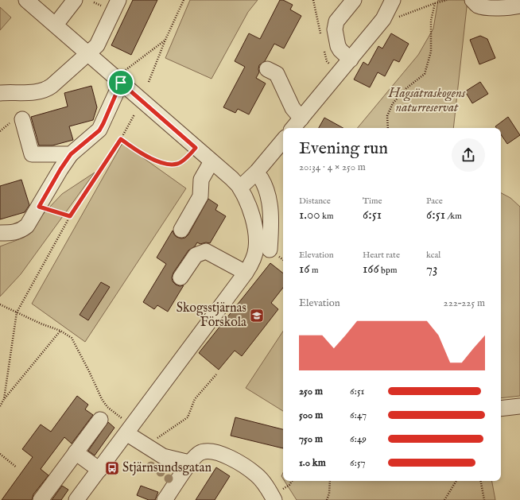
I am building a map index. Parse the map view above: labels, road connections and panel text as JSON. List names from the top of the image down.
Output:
{
  "parks": ["Hagsätraskogens naturreservat"],
  "places": {
    "school or university": ["Skogsstjärnas Förskola"],
    "bus stop": ["Stjärnsundsgatan"]
  },
  "page": {
    "heading": ["Evening run", "20:34 · 4 × 250 m"],
    "stats": [
      ["Distance", "1.00 km"],
      ["Time", "6:51"],
      ["Pace", "6:51 /km"],
      ["Elevation", "16 m"],
      ["Heart rate", "166 bpm"],
      ["kcal", "73"]
    ],
    "chart": ["Elevation", "222–225 m"],
    "list": [
      {
        "name": "250 m",
        "note": "6:51"
      },
      {
        "name": "500 m",
        "note": "6:47"
      },
      {
        "name": "750 m",
        "note": "6:49"
      },
      {
        "name": "1.0 km",
        "note": "6:57"
      }
    ]
  }
}
